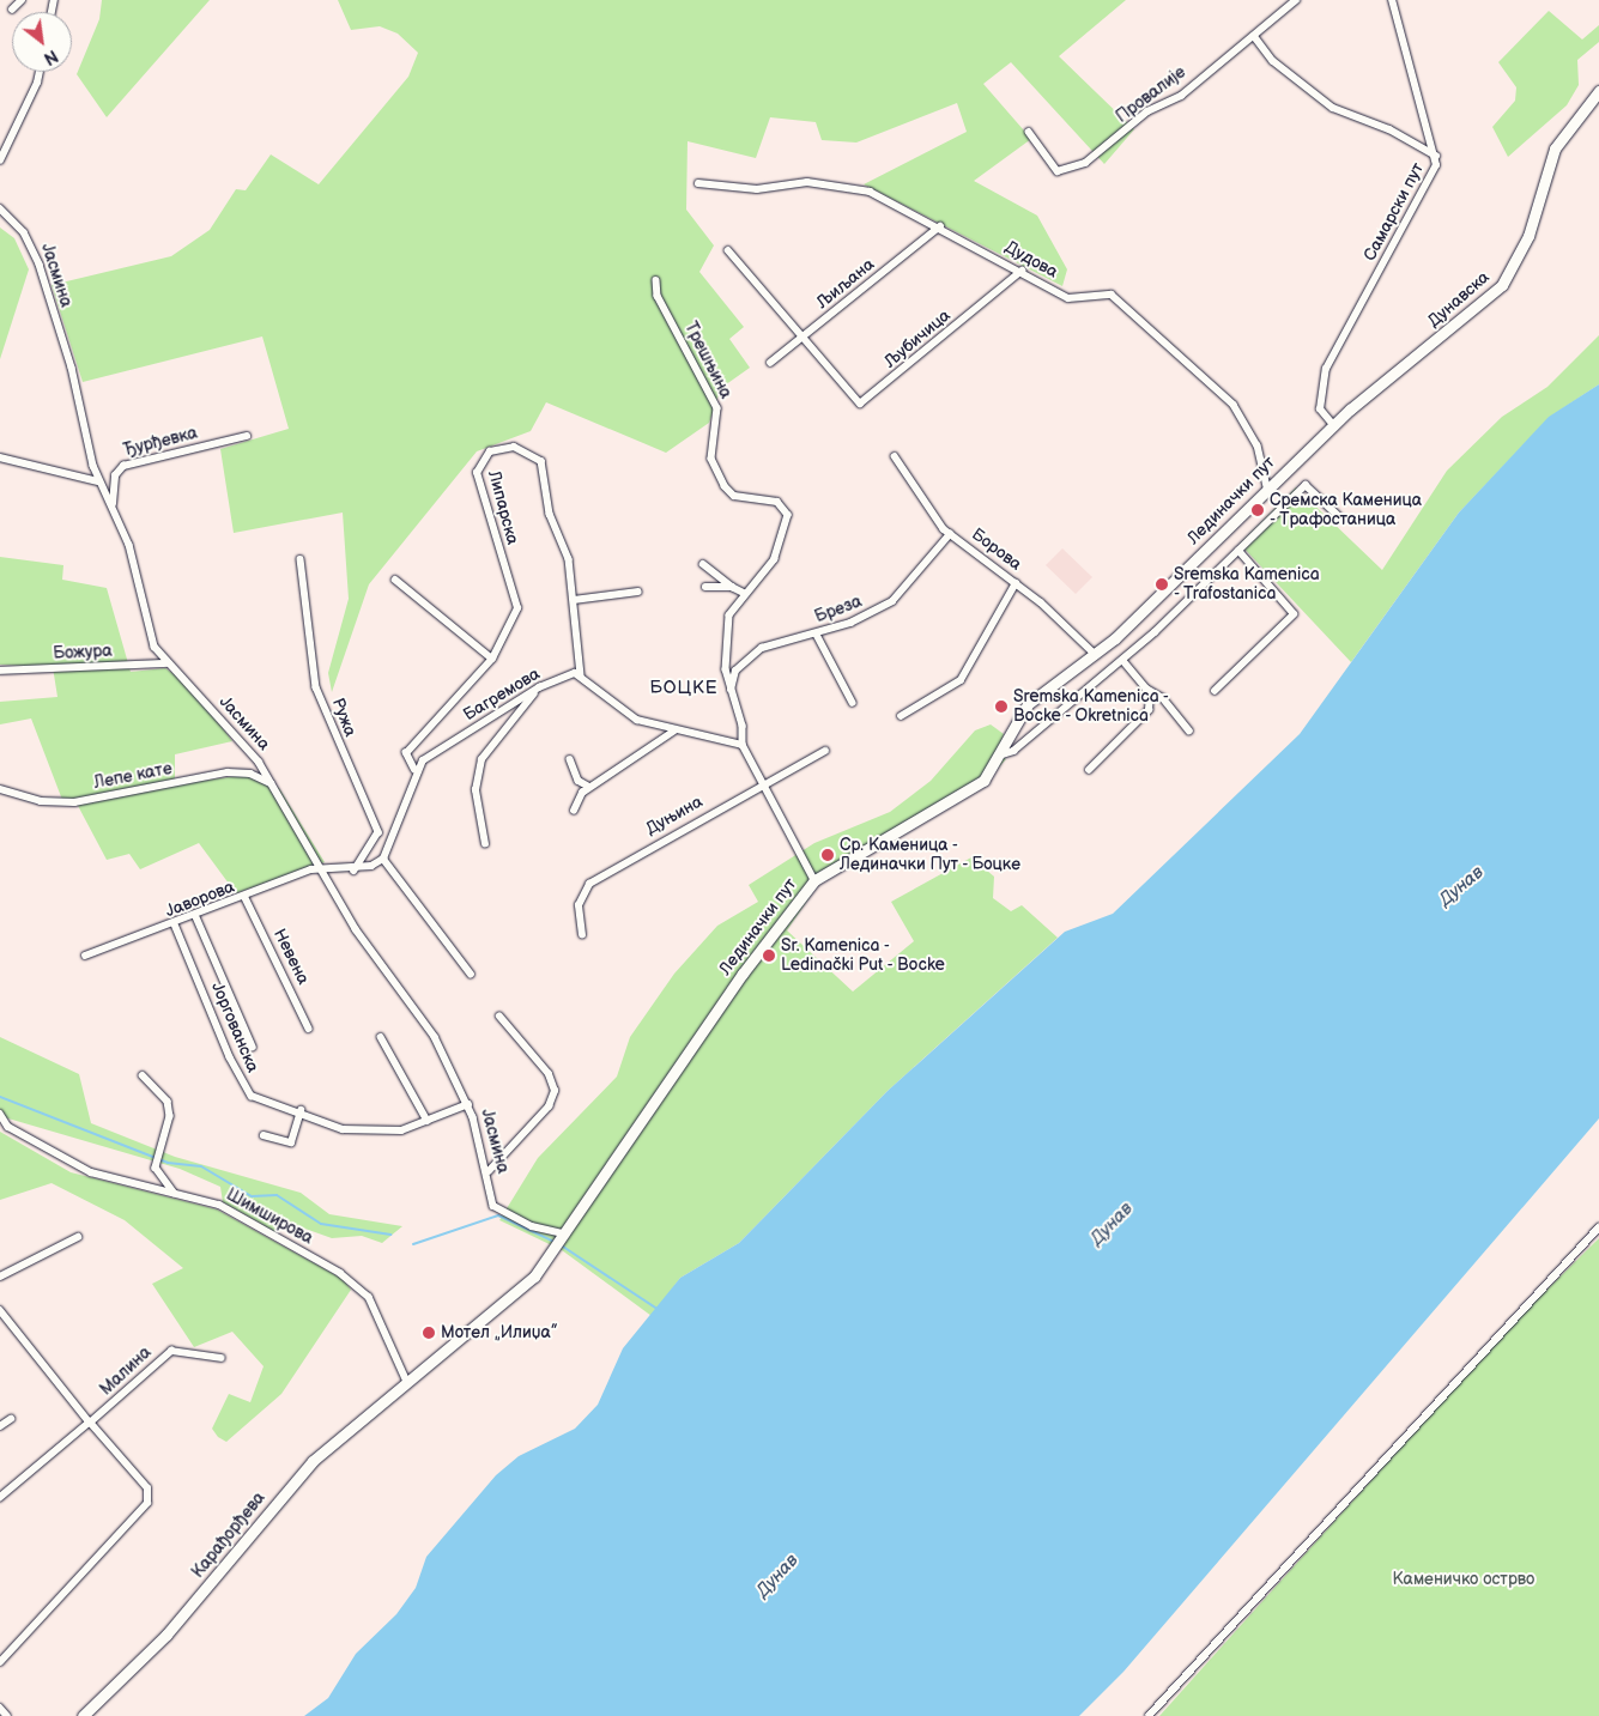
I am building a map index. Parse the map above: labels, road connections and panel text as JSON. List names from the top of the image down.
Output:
{
  "streets": {
    "main road": ["Дунавска", "Лединачки пут", "Карађорђева"],
    "street": [
      "Провалије",
      "Самарски пут",
      "Дудова",
      "Јасмина",
      "Љиљана",
      "Љубичица",
      "Трешњина",
      "Ђурђевка",
      "Липарска",
      "Борова",
      "Бреза",
      "Божура",
      "Багремова",
      "Ружа",
      "Лепе кате",
      "Дуњина",
      "Јаворова",
      "Невена",
      "Јоргованска",
      "Шимширова",
      "Малина"
    ]
  },
  "crossings": [
    ["Самарски пут", "Лединачки пут"],
    ["Дудова", "Љиљана"],
    ["Дудова", "Љубичица"],
    ["Дудова", "Лединачки пут"],
    ["Јасмина", "Ђурђевка"],
    ["Јасмина", "Лединачки пут"],
    ["Јасмина", "Божура"],
    ["Јасмина", "Лепе кате"],
    ["Јасмина", "Јаворова"],
    ["Јасмина", "Јоргованска"],
    ["Љиљана", "Љубичица"],
    ["Дунавска", "Лединачки пут"],
    ["Трешњина", "Бреза"],
    ["Лединачки пут", "Борова"],
    ["Лединачки пут", "Шимширова"],
    ["Лединачки пут", "Карађорђева"],
    ["Липарска", "Багремова"],
    ["Борова", "Бреза"],
    ["Јаворова", "Невена"],
    ["Јаворова", "Јоргованска"],
    ["Шимширова", "Карађорђева"]
  ],
  "districts": ["БОЦКЕ"],
  "water": ["Дунав"],
  "parks": ["Каменичко острво"],
  "places": [
    "Сремска Каменица - Трафостаница",
    "Sremska Kamenica - Trafostanica",
    "Sremska Kamenica - Bocke - Okretnica",
    "Ср. Каменица - Лединачки Пут - Боцке",
    "Sr. Kamenica - Ledinački Put - Bocke",
    "Мотел „Илиџа”"
  ],
  "north": "bottom right"
}
